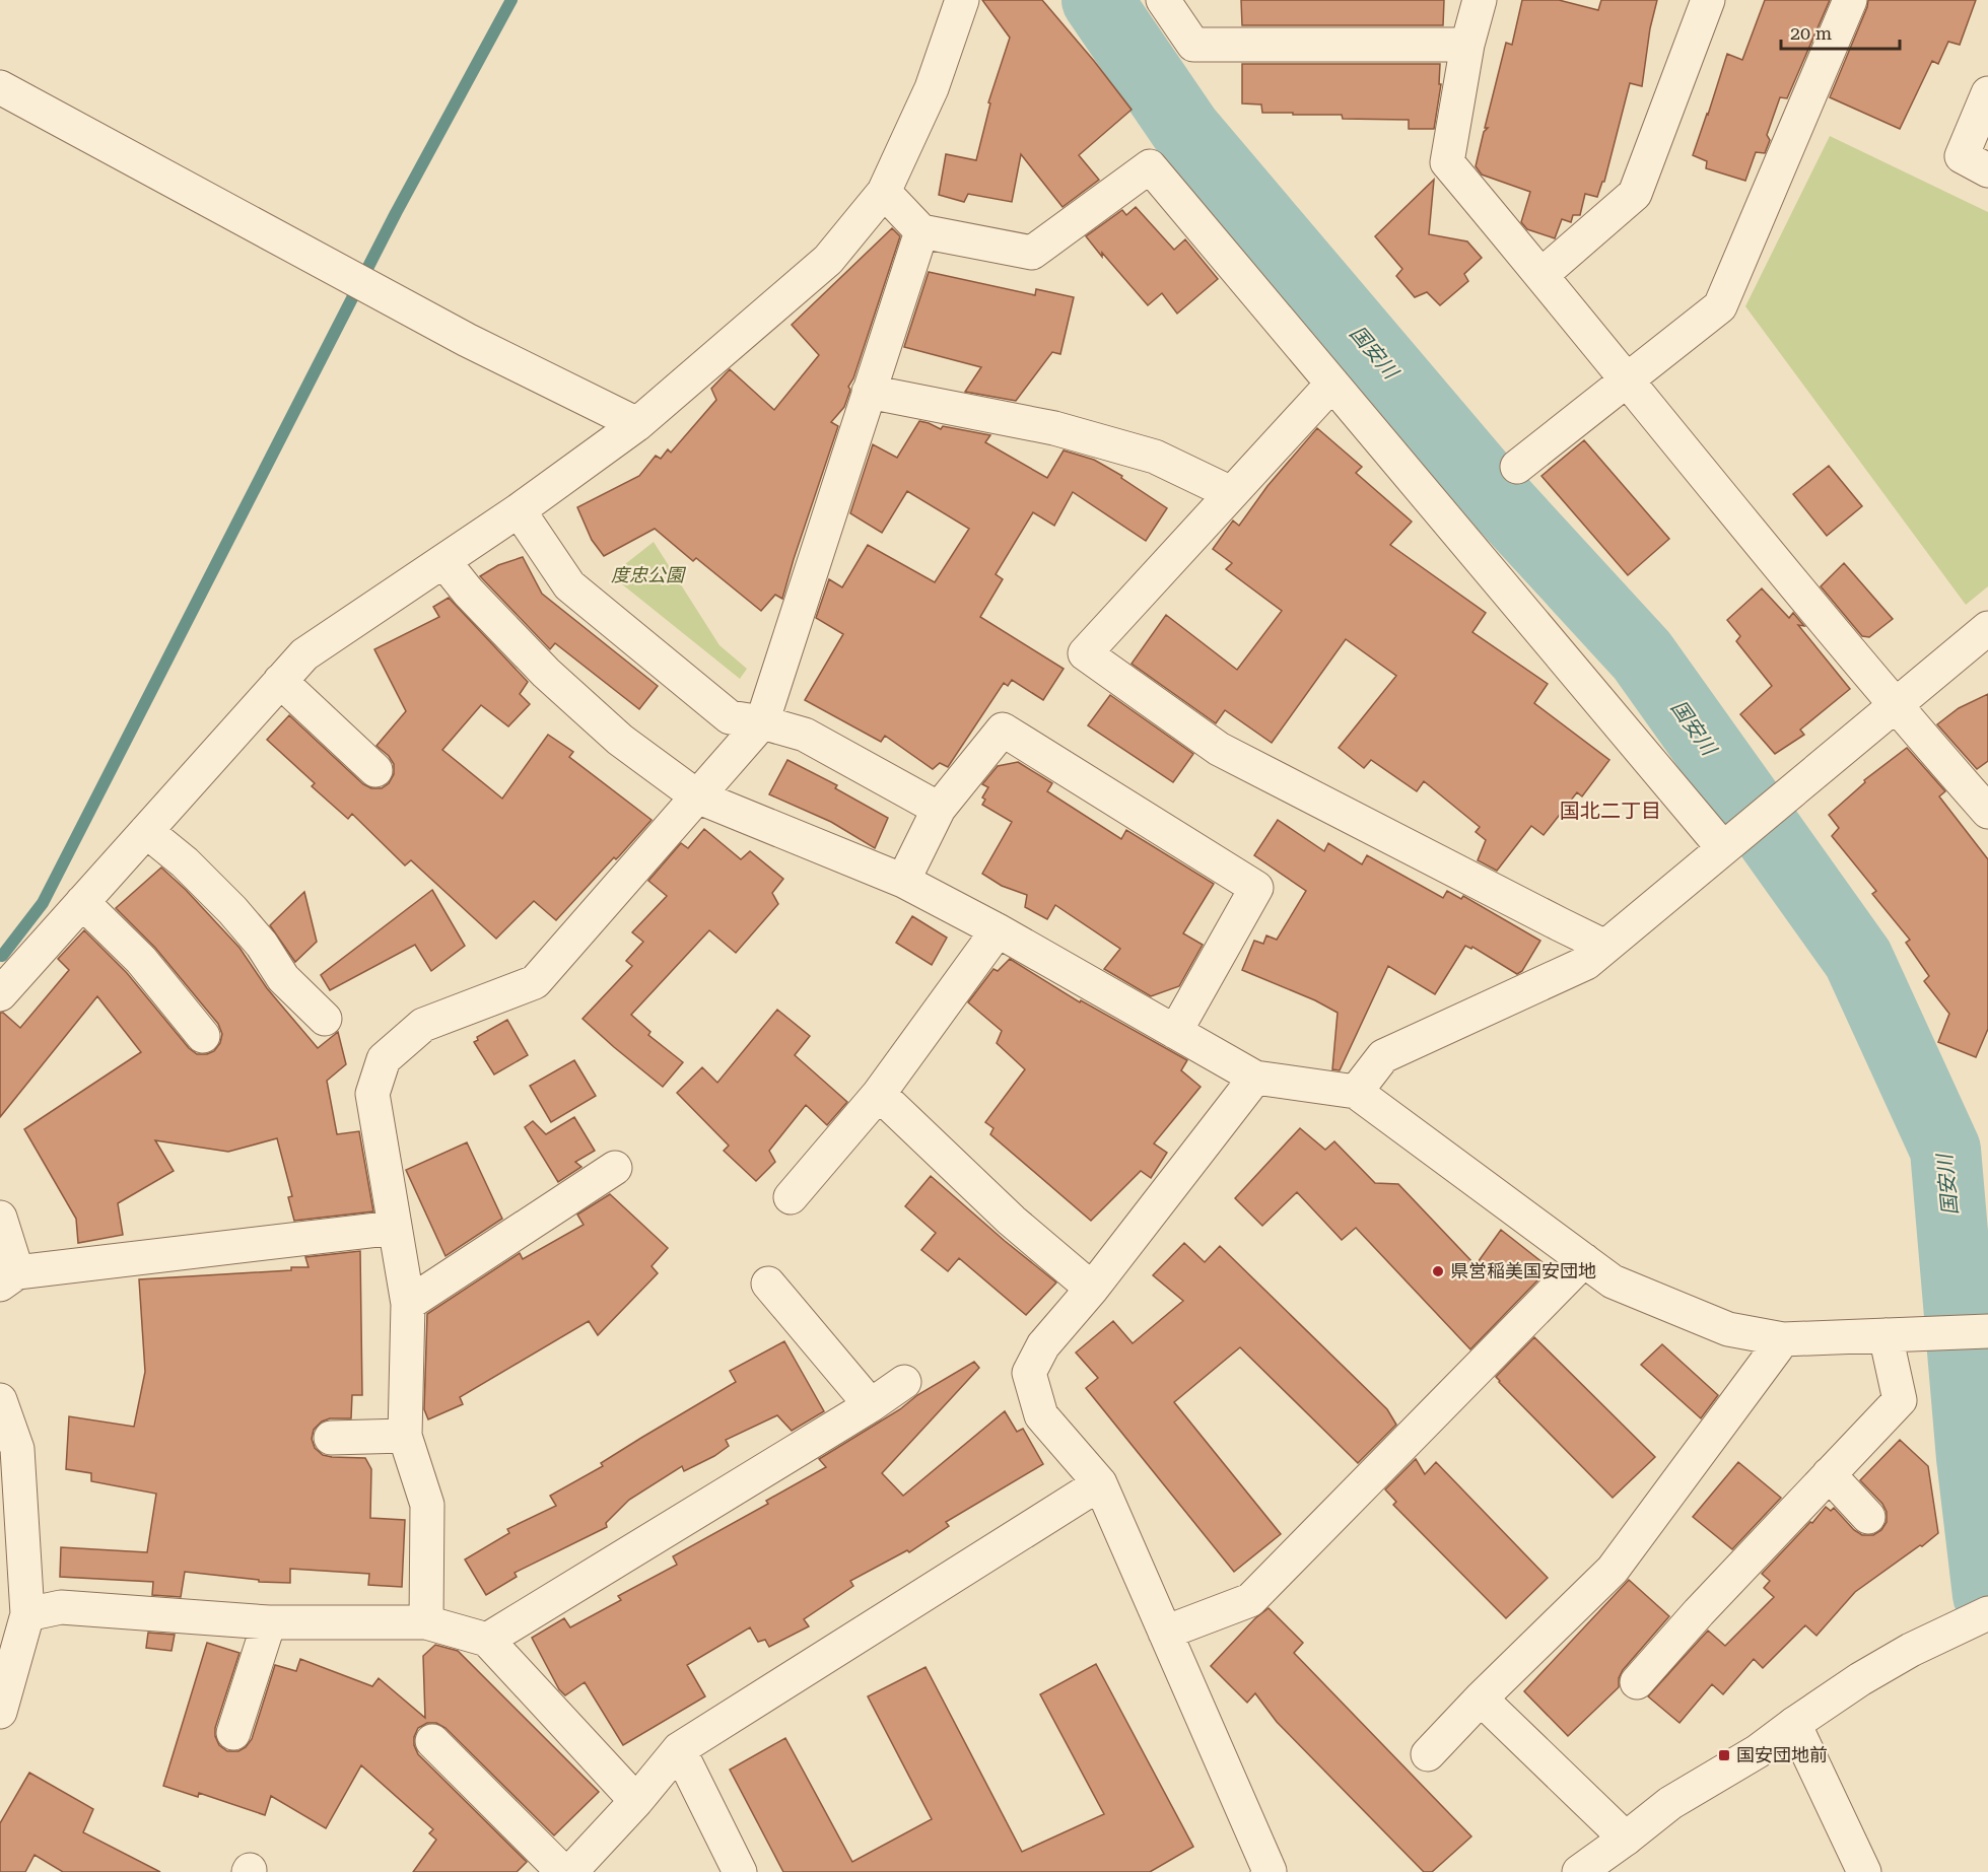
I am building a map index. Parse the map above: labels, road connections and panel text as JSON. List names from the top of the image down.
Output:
{
  "districts": ["国北二丁目"],
  "water": ["国安川"],
  "parks": ["度忠公園"],
  "places": {
    "other": ["県営稲美国安団地"],
    "transit": ["国安団地前"]
  },
  "scale_bar": "20 m"
}
